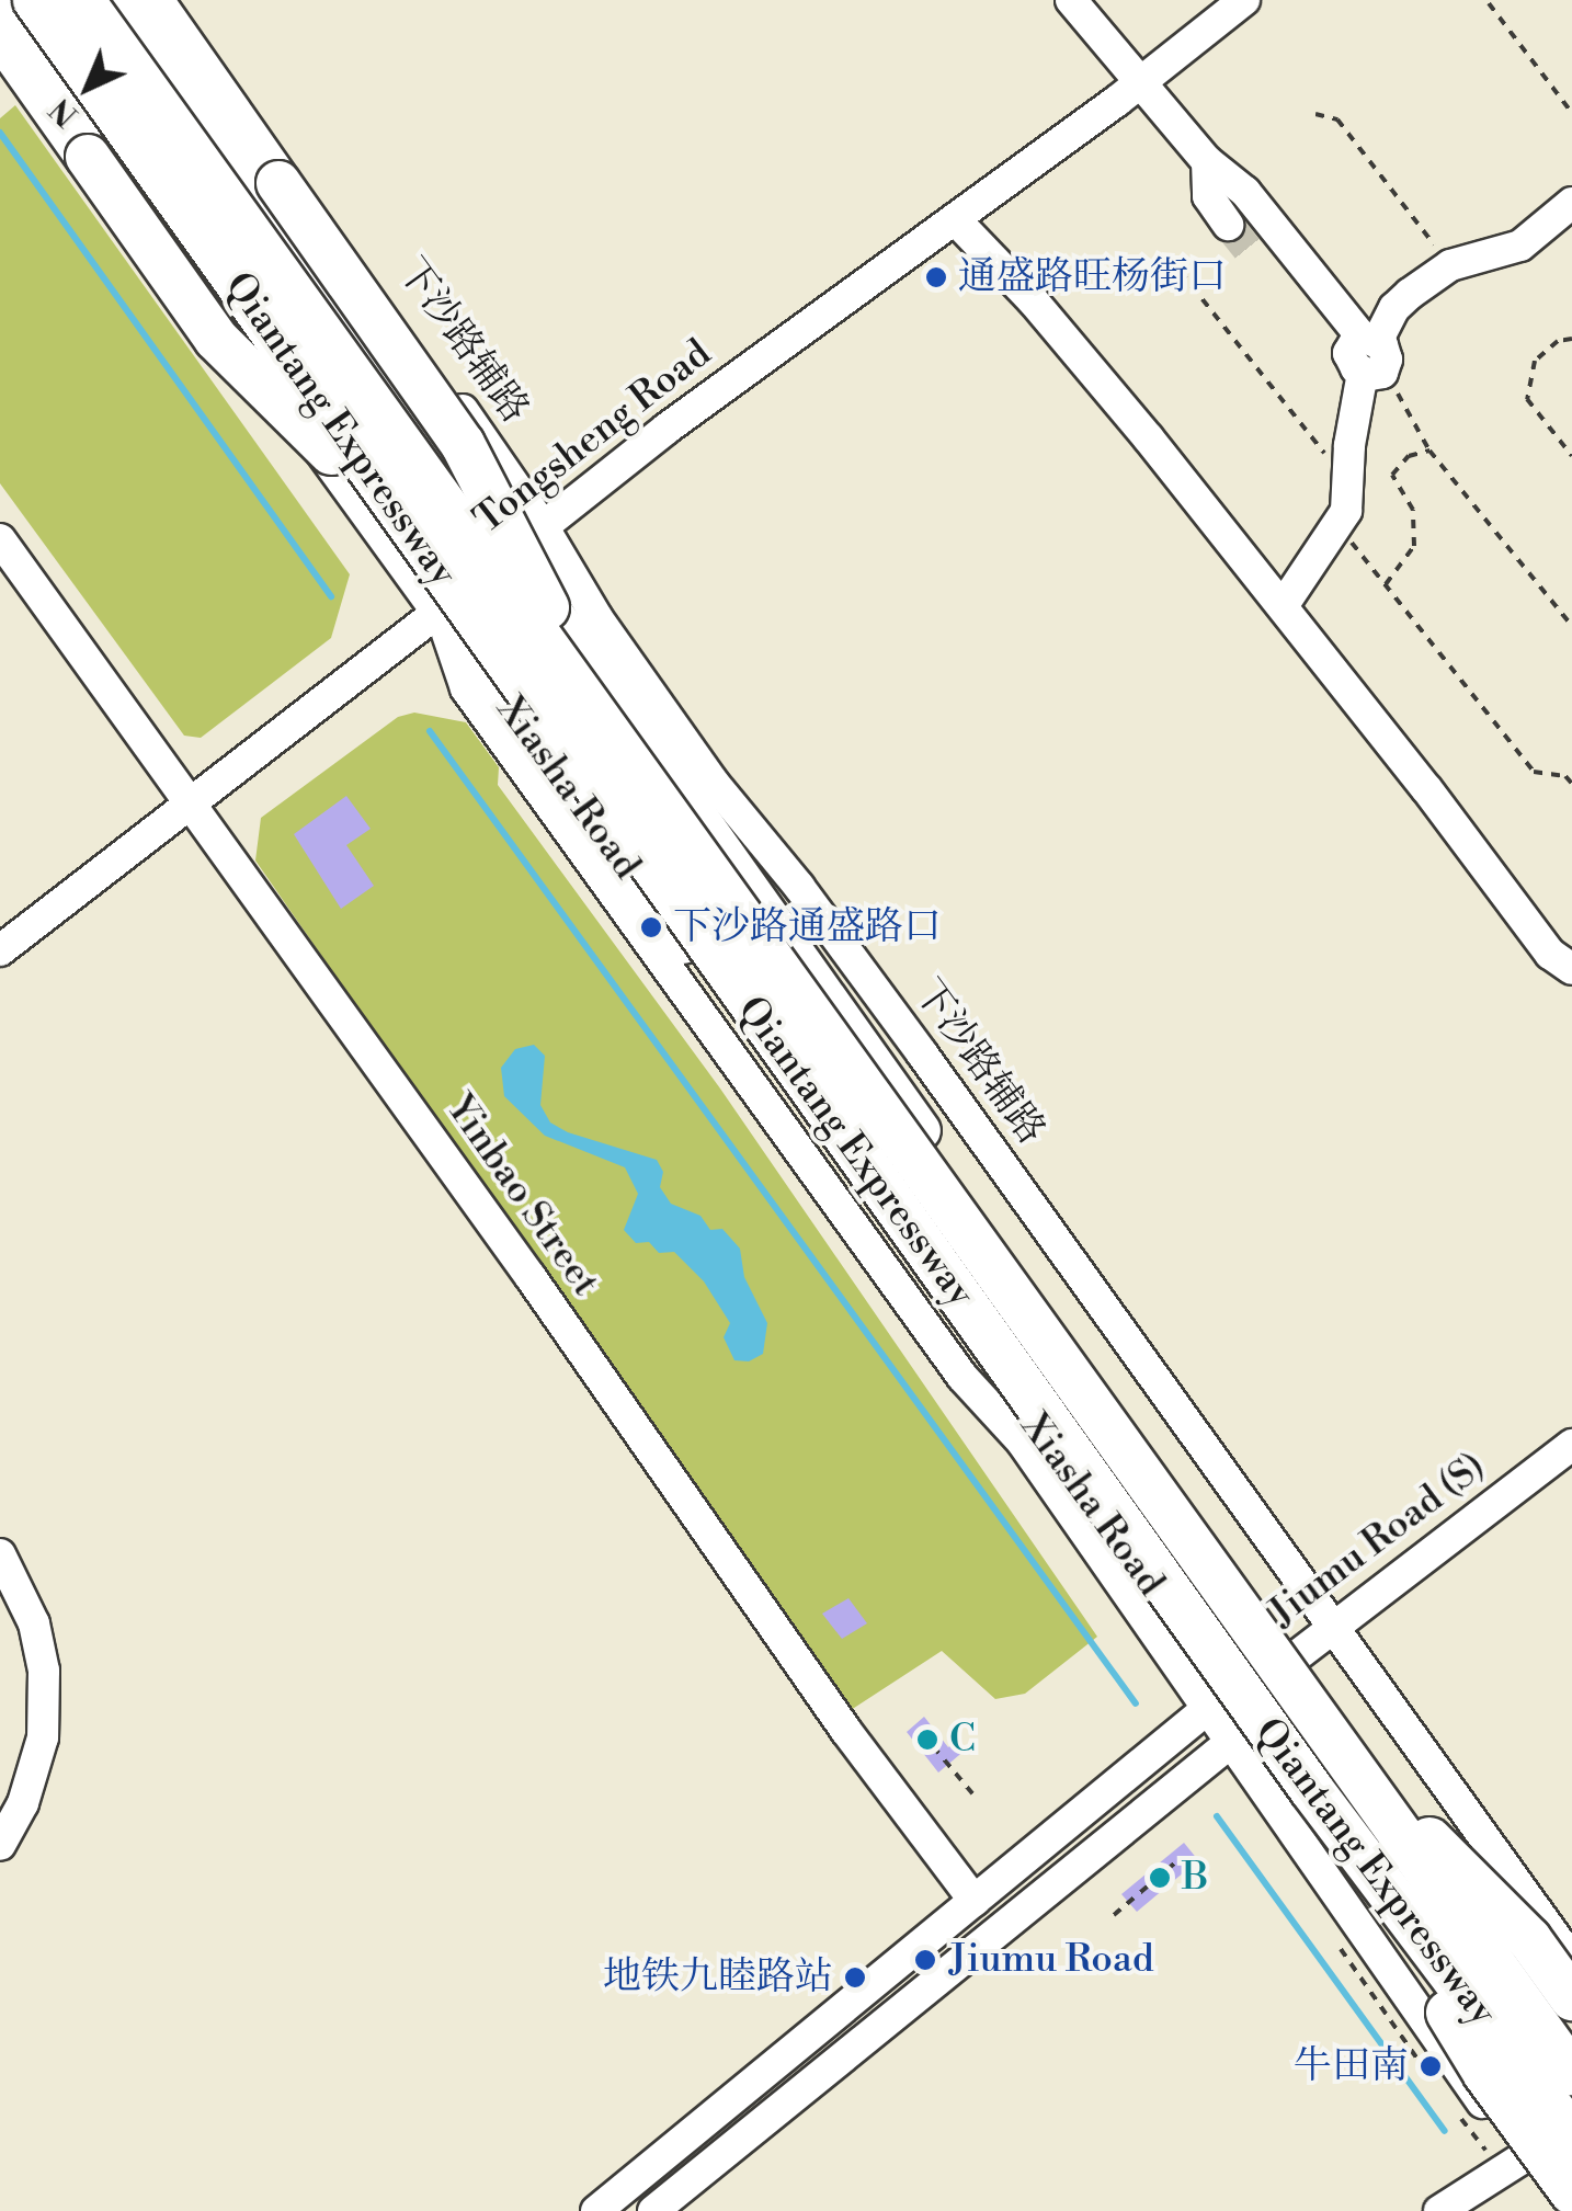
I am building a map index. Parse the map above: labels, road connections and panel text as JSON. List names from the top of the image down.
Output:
{
  "streets": {
    "highway": ["Qiantang Expressway"],
    "main road": ["Xiasha Road"],
    "street": [
      "下沙路辅路",
      "Tongsheng Road",
      "Yinbao Street",
      "Jiumu Road (S)"
    ]
  },
  "crossings": [
    ["下沙路辅路", "Tongsheng Road"],
    ["下沙路辅路", "Jiumu Road (S)"],
    ["Tongsheng Road", "Xiasha Road"],
    ["Tongsheng Road", "Yinbao Street"],
    ["Xiasha Road", "Jiumu Road (S)"]
  ],
  "places": [
    "通盛路旺杨街口",
    "下沙路通盛路口",
    "C",
    "B",
    "Jiumu Road",
    "地铁九睦路站",
    "牛田南"
  ],
  "north": "bottom left"
}
